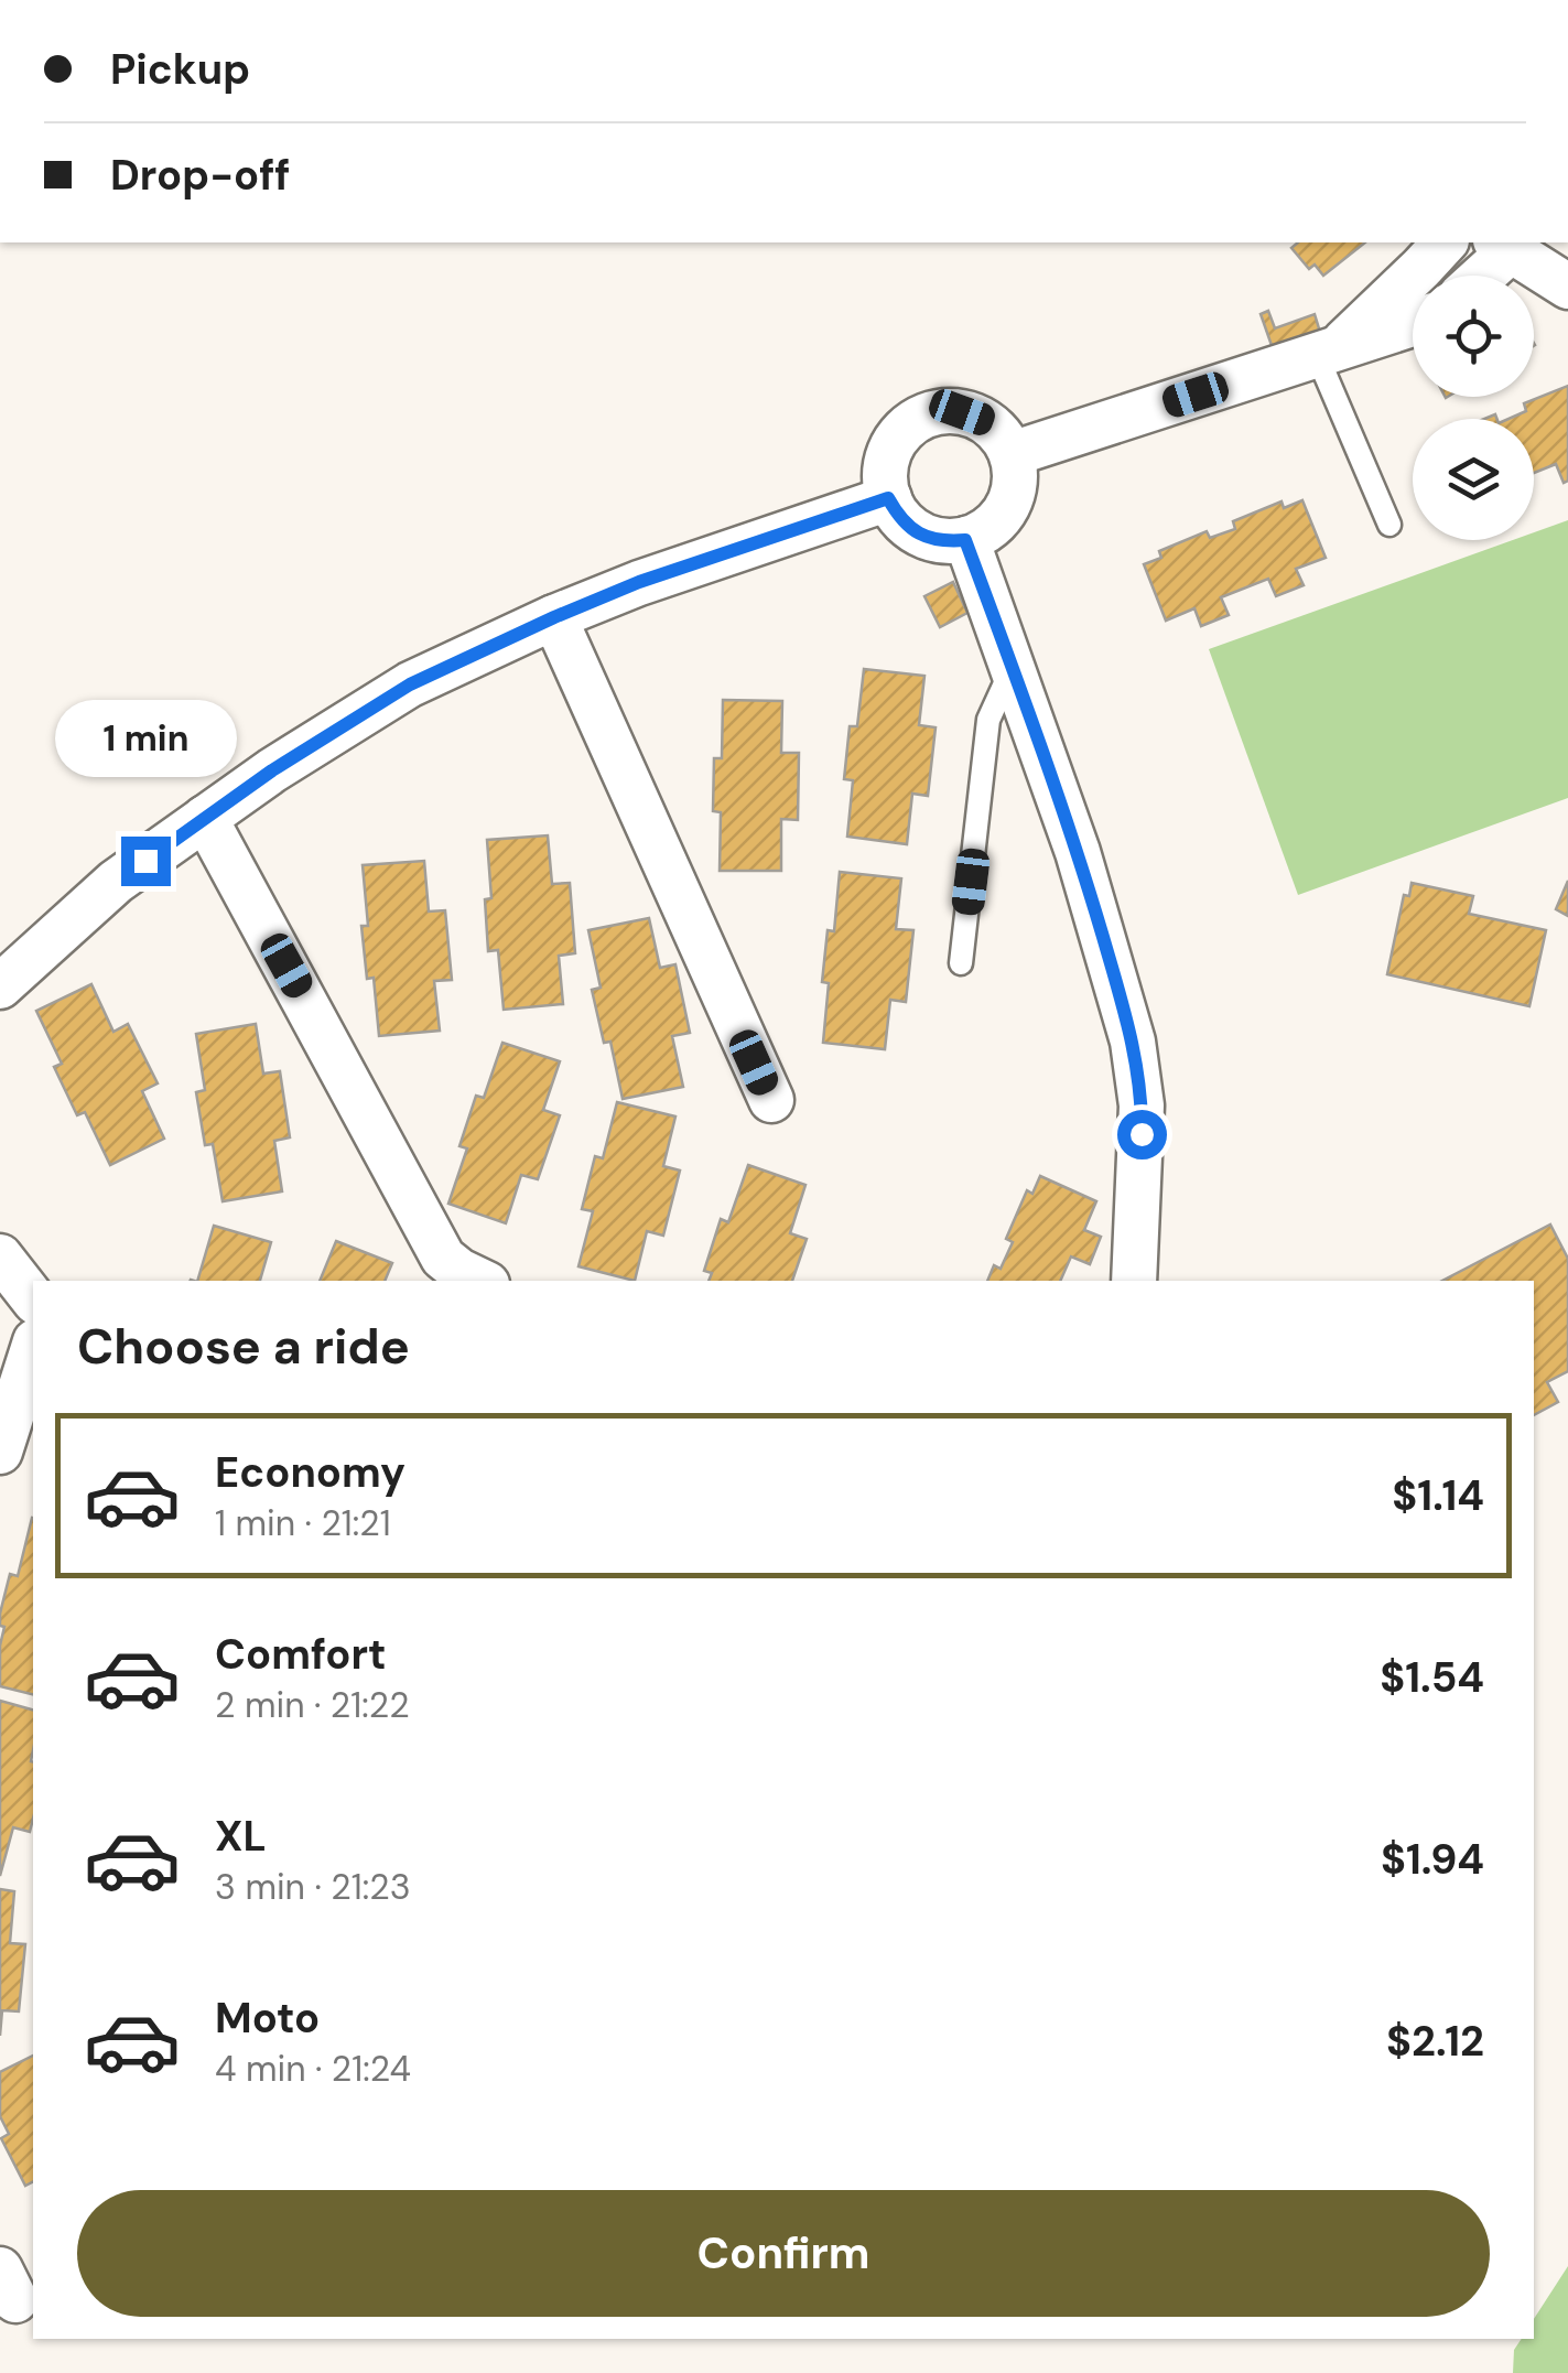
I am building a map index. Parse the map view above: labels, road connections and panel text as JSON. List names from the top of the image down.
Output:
{
  "page": {
    "banner": ["Pickup", "Drop-off"],
    "bubble": "1 min",
    "heading": "Choose a ride",
    "list": [
      {
        "name": "Economy",
        "note": "1 min · 21:21",
        "value": "$1.14"
      },
      {
        "name": "Comfort",
        "note": "2 min · 21:22",
        "value": "$1.54"
      },
      {
        "name": "XL",
        "note": "3 min · 21:23",
        "value": "$1.94"
      },
      {
        "name": "Moto",
        "note": "4 min · 21:24",
        "value": "$2.12"
      }
    ],
    "buttons": "Confirm"
  }
}
